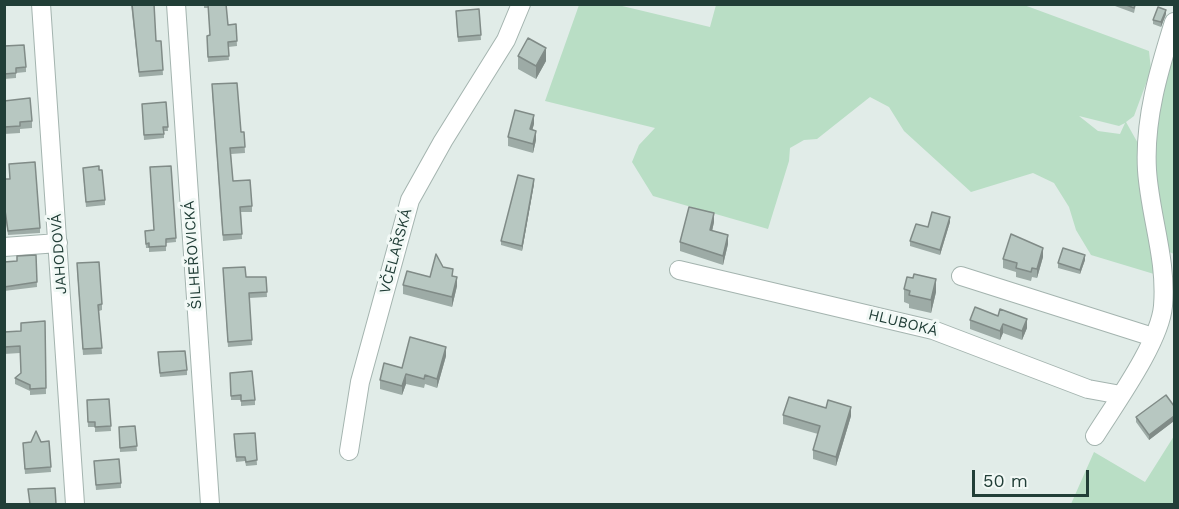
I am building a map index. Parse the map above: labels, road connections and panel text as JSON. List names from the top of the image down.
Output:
{
  "streets": {
    "street": [
      "VČELAŘSKÁ",
      "JAHODOVÁ",
      "ŠILHEŘOVICKÁ",
      "HLUBOKÁ"
    ]
  },
  "scale_bar": "50 m"
}
